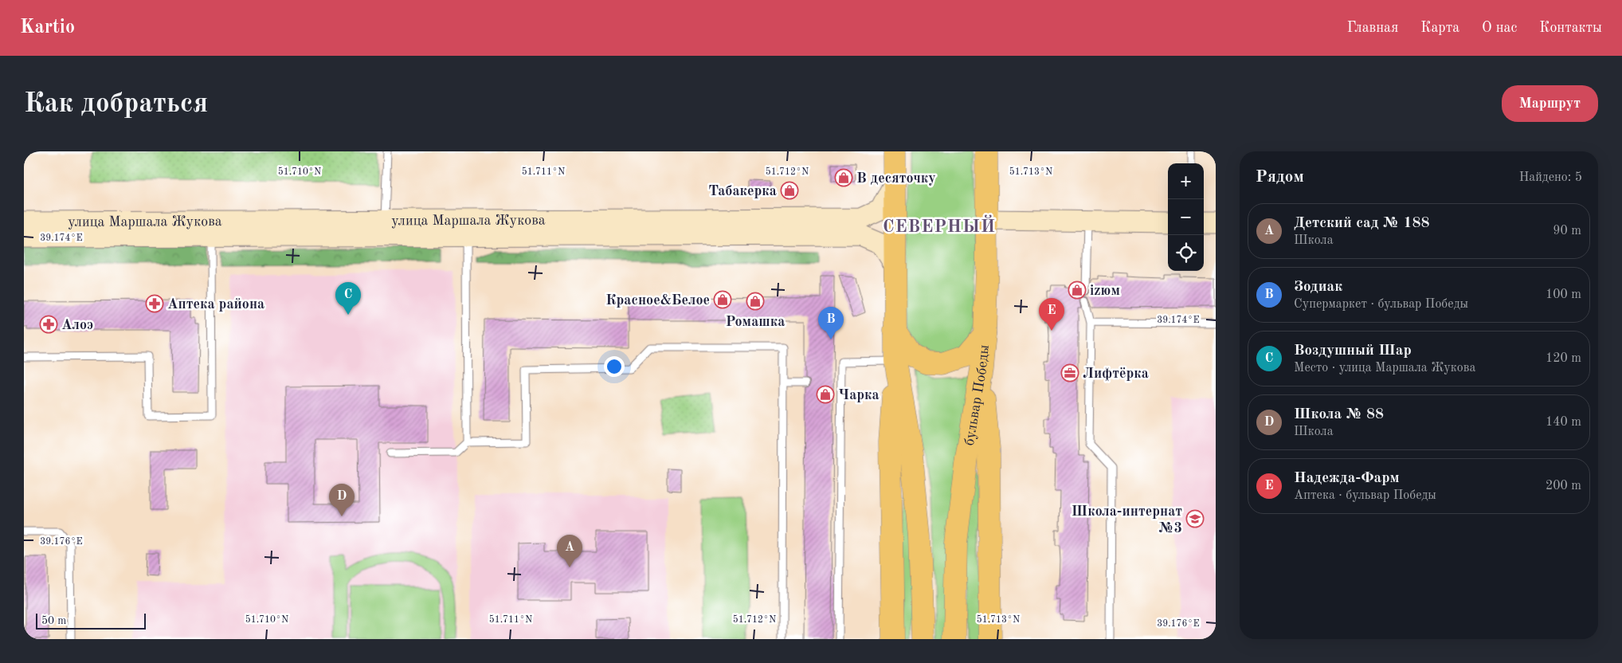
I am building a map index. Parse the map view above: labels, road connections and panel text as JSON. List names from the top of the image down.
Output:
{
  "streets": {
    "main road": ["бульвар Победы"],
    "street": ["улица Маршала Жукова"]
  },
  "districts": ["СЕВЕРНЫЙ"],
  "places": {
    "shop": [
      "В десяточку",
      "Табакерка",
      "izюм",
      "Красное&Белое",
      "Ромашка",
      "Чарка"
    ],
    "pharmacy": ["Аптека района", "Алоэ"],
    "office": ["Лифтёрка"],
    "school or university": ["Школа-интернат №3"]
  },
  "scale_bar": "50 m",
  "page": {
    "header": "Kartio",
    "nav": [
      "Главная",
      "Карта",
      "О нас",
      "Контакты"
    ],
    "buttons": "Маршрут",
    "title": "Как добраться",
    "heading": ["Рядом", "Найдено: 5"],
    "map_buttons": ["+", "−"],
    "list": [
      {
        "mark": "A",
        "name": "Детский сад № 188",
        "note": "Школа",
        "value": "90 m"
      },
      {
        "mark": "B",
        "name": "Зодиак",
        "note": "Супермаркет · бульвар Победы",
        "value": "100 m"
      },
      {
        "mark": "C",
        "name": "Воздушный Шар",
        "note": "Место · улица Маршала Жукова",
        "value": "120 m"
      },
      {
        "mark": "D",
        "name": "Школа № 88",
        "note": "Школа",
        "value": "140 m"
      },
      {
        "mark": "E",
        "name": "Надежда-Фарм",
        "note": "Аптека · бульвар Победы",
        "value": "200 m"
      }
    ],
    "pins": [
      "C",
      "E",
      "B",
      "D",
      "A"
    ],
    "scale": "50 m"
  },
  "coordinates": [
    "51.710°N",
    "51.711°N",
    "51.712°N",
    "51.713°N",
    "39.174°E",
    "39.176°E"
  ]
}
